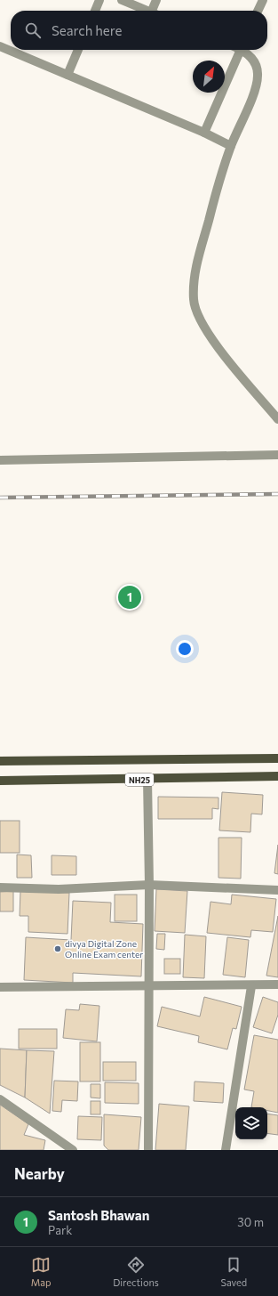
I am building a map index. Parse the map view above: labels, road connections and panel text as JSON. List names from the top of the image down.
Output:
{
  "streets": {
    "main road": ["NH25"]
  },
  "places": ["divya Digital Zone Online Exam center"],
  "north": "top right",
  "page": {
    "search": "Search here",
    "pins": "1",
    "heading": "Nearby",
    "list": [
      {
        "mark": "1",
        "name": "Santosh Bhawan",
        "note": "Park",
        "value": "30 m"
      }
    ],
    "nav": ["Map", "Directions", "Saved"]
  }
}
